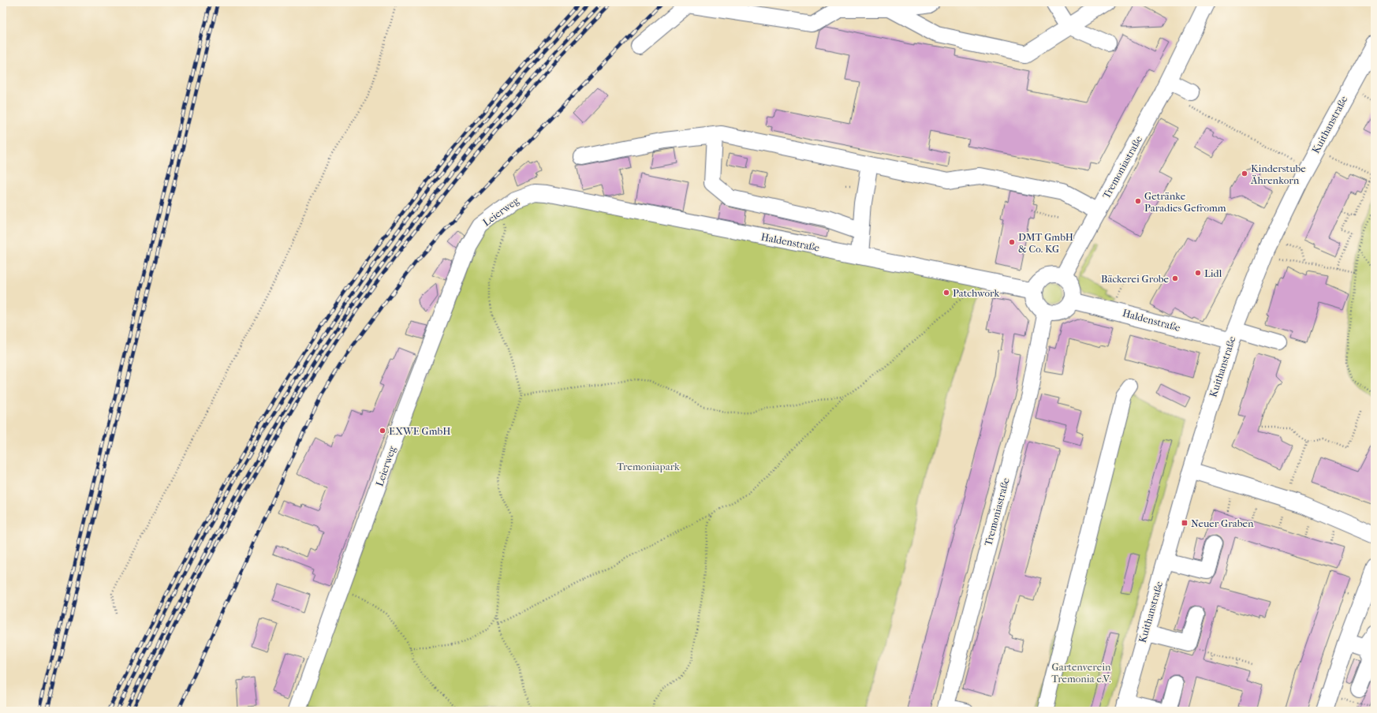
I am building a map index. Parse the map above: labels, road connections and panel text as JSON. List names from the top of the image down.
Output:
{
  "streets": {
    "street": [
      "Kuithanstraße",
      "Tremoniastraße",
      "Leierweg",
      "Haldenstraße"
    ]
  },
  "crossings": [
    ["Kuithanstraße", "Haldenstraße"],
    ["Tremoniastraße", "Haldenstraße"],
    ["Leierweg", "Haldenstraße"]
  ],
  "parks": ["Tremoniapark", "Gartenverein Tremonia e.V."],
  "places": {
    "other": [
      "Kinderstube Ährenkorn",
      "Getränke Paradies Gefromm",
      "DMT GmbH & Co. KG",
      "Lidl",
      "Bäckerei Grobe",
      "Patchwork",
      "EXWE GmbH"
    ],
    "transit": ["Neuer Graben"]
  }
}
